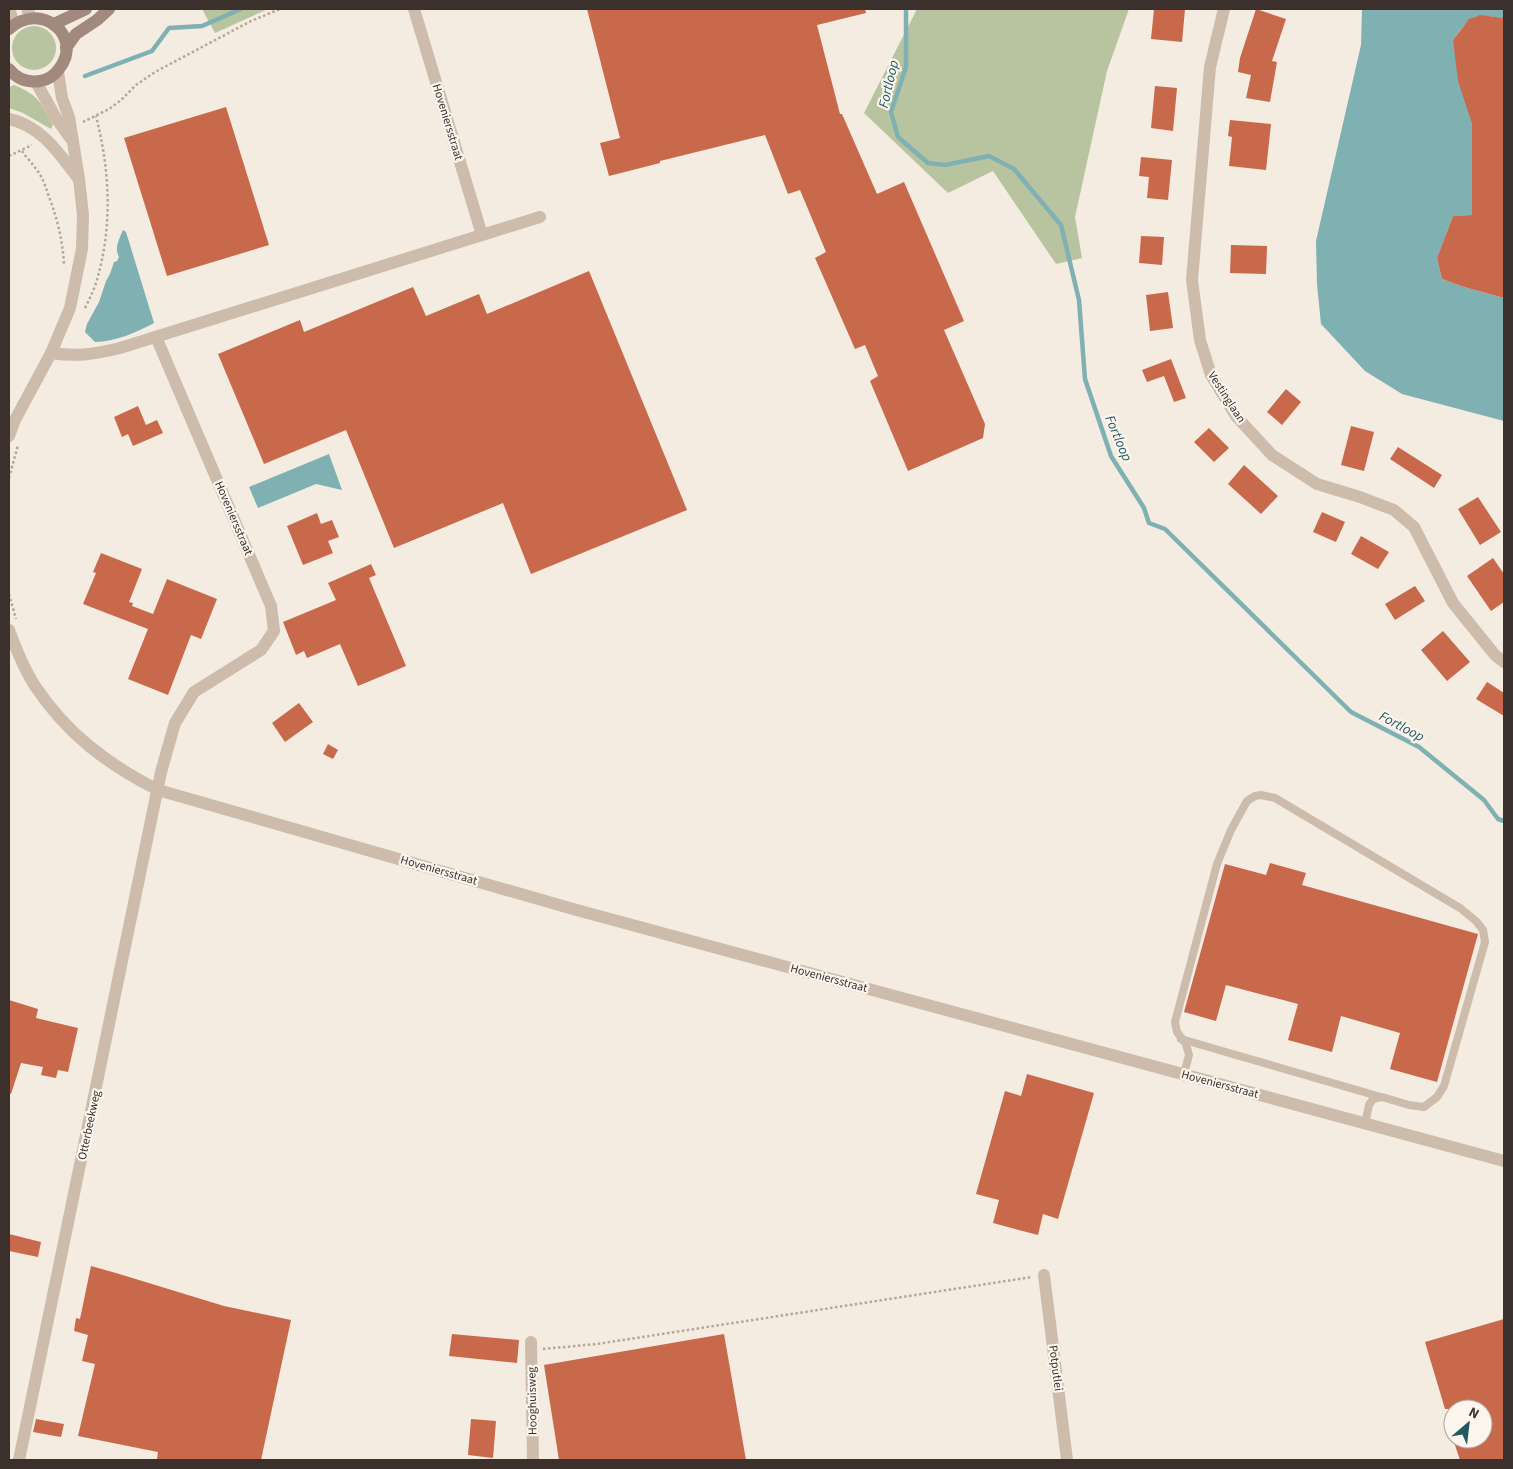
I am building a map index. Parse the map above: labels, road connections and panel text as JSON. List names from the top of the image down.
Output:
{
  "streets": {
    "street": [
      "Hoveniersstraat",
      "Vestinglaan",
      "Otterbeekweg",
      "Potputlei",
      "Hooghuisweg"
    ]
  },
  "crossings": [
    ["Hoveniersstraat", "Otterbeekweg"]
  ],
  "water": ["Fortloop"],
  "north": "top right"
}
